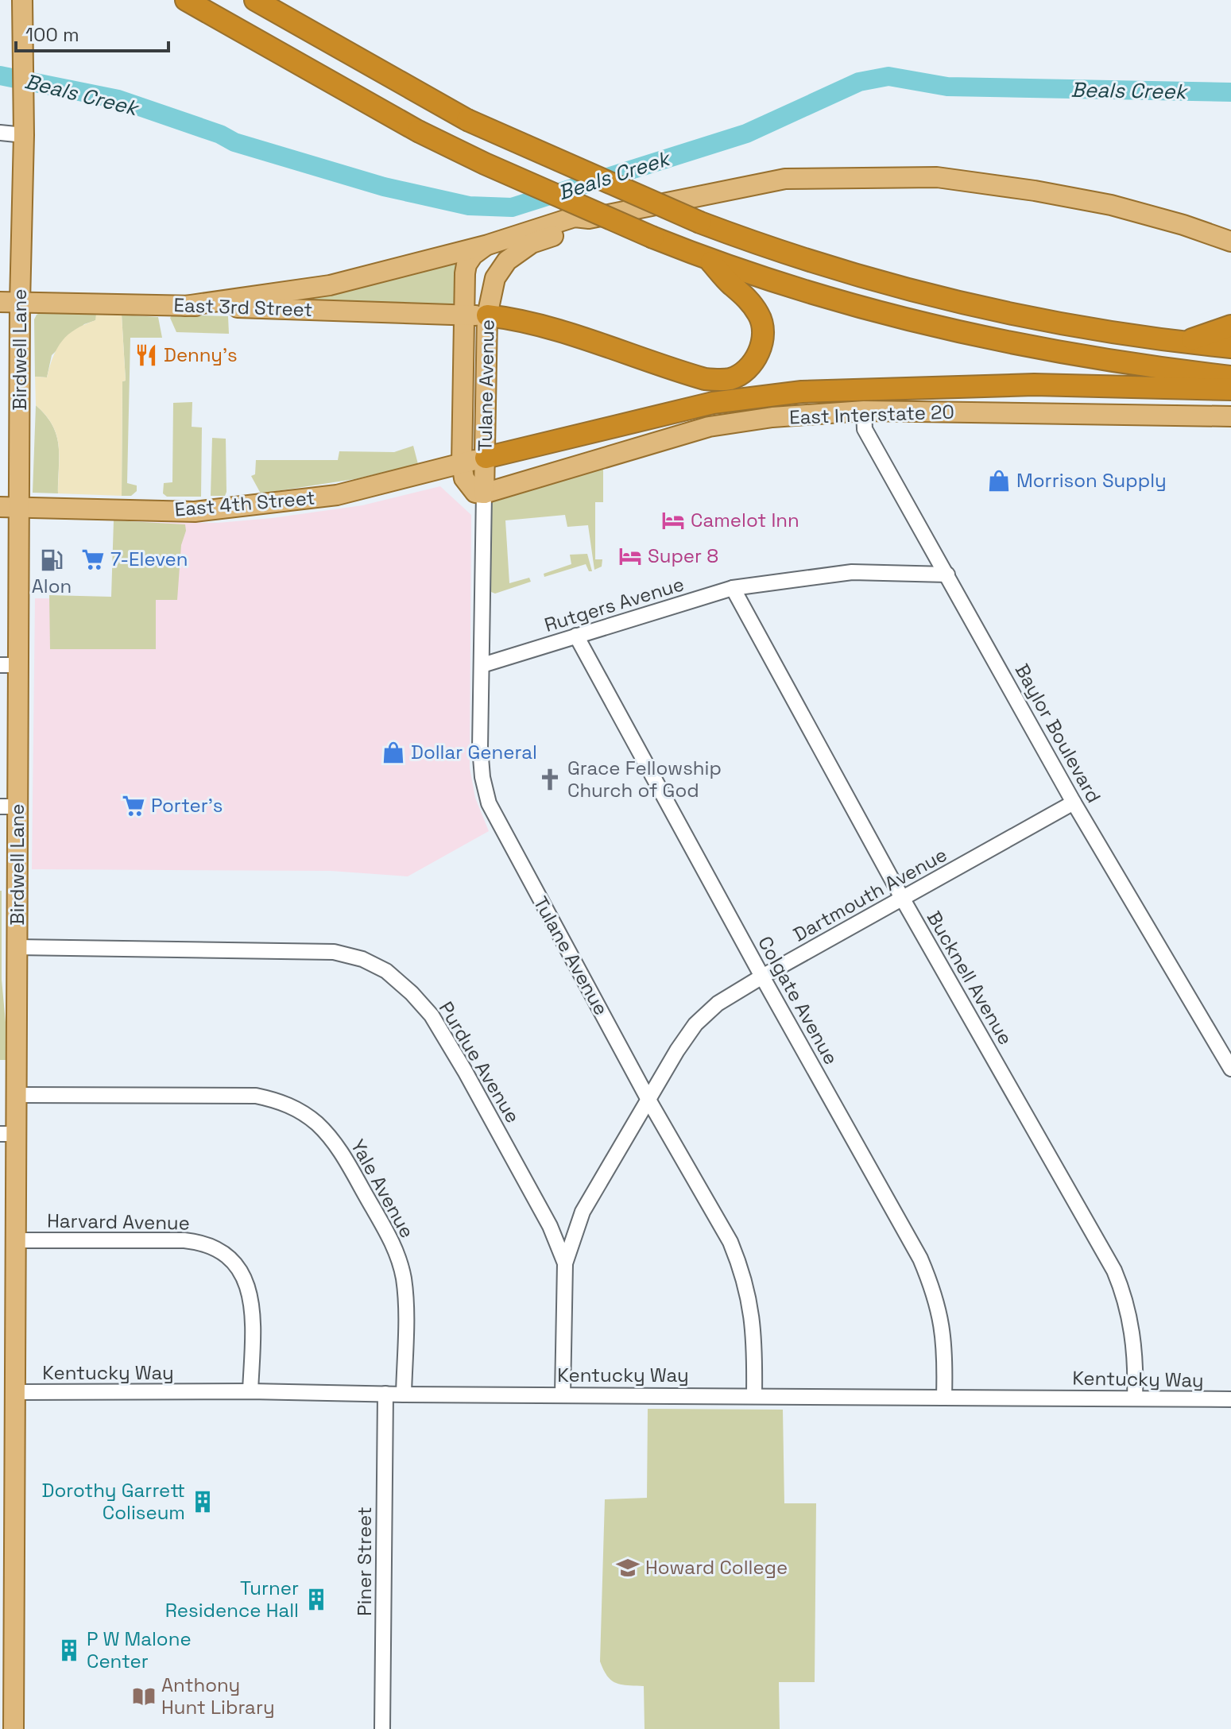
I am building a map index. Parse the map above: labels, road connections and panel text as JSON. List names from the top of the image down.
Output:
{
  "streets": {
    "main road": [
      "East 3rd Street",
      "Birdwell Lane",
      "Tulane Avenue",
      "East Interstate 20",
      "East 4th Street"
    ],
    "street": [
      "Rutgers Avenue",
      "Baylor Boulevard",
      "Dartmouth Avenue",
      "Bucknell Avenue",
      "Colgate Avenue",
      "Purdue Avenue",
      "Yale Avenue",
      "Harvard Avenue",
      "Kentucky Way",
      "Piner Street"
    ]
  },
  "crossings": [
    ["East 3rd Street", "Birdwell Lane"],
    ["East 3rd Street", "Tulane Avenue"],
    ["Birdwell Lane", "East 4th Street"],
    ["Birdwell Lane", "Purdue Avenue"],
    ["Birdwell Lane", "Yale Avenue"],
    ["Birdwell Lane", "Harvard Avenue"],
    ["Birdwell Lane", "Kentucky Way"],
    ["Tulane Avenue", "East Interstate 20"],
    ["Tulane Avenue", "East 4th Street"],
    ["Tulane Avenue", "Rutgers Avenue"],
    ["Tulane Avenue", "Dartmouth Avenue"],
    ["Tulane Avenue", "Kentucky Way"],
    ["East Interstate 20", "Baylor Boulevard"],
    ["Rutgers Avenue", "Baylor Boulevard"],
    ["Rutgers Avenue", "Bucknell Avenue"],
    ["Rutgers Avenue", "Colgate Avenue"],
    ["Baylor Boulevard", "Dartmouth Avenue"],
    ["Dartmouth Avenue", "Bucknell Avenue"],
    ["Dartmouth Avenue", "Colgate Avenue"],
    ["Dartmouth Avenue", "Purdue Avenue"],
    ["Bucknell Avenue", "Kentucky Way"],
    ["Colgate Avenue", "Kentucky Way"],
    ["Purdue Avenue", "Kentucky Way"],
    ["Yale Avenue", "Kentucky Way"],
    ["Harvard Avenue", "Kentucky Way"],
    ["Kentucky Way", "Piner Street"]
  ],
  "water": ["Beals Creek"],
  "places": {
    "restaurant": ["Denny's"],
    "shop": ["Morrison Supply", "Dollar General"],
    "hotel": ["Camelot Inn", "Super 8"],
    "supermarket": ["7-Eleven", "Porter's"],
    "fuel station": ["Alon"],
    "church": ["Grace Fellowship Church of God"],
    "building": ["Dorothy Garrett Coliseum", "Turner Residence Hall", "P W Malone Center"],
    "school or university": ["Howard College"],
    "library": ["Anthony Hunt Library"]
  },
  "scale_bar": "100 m"
}
